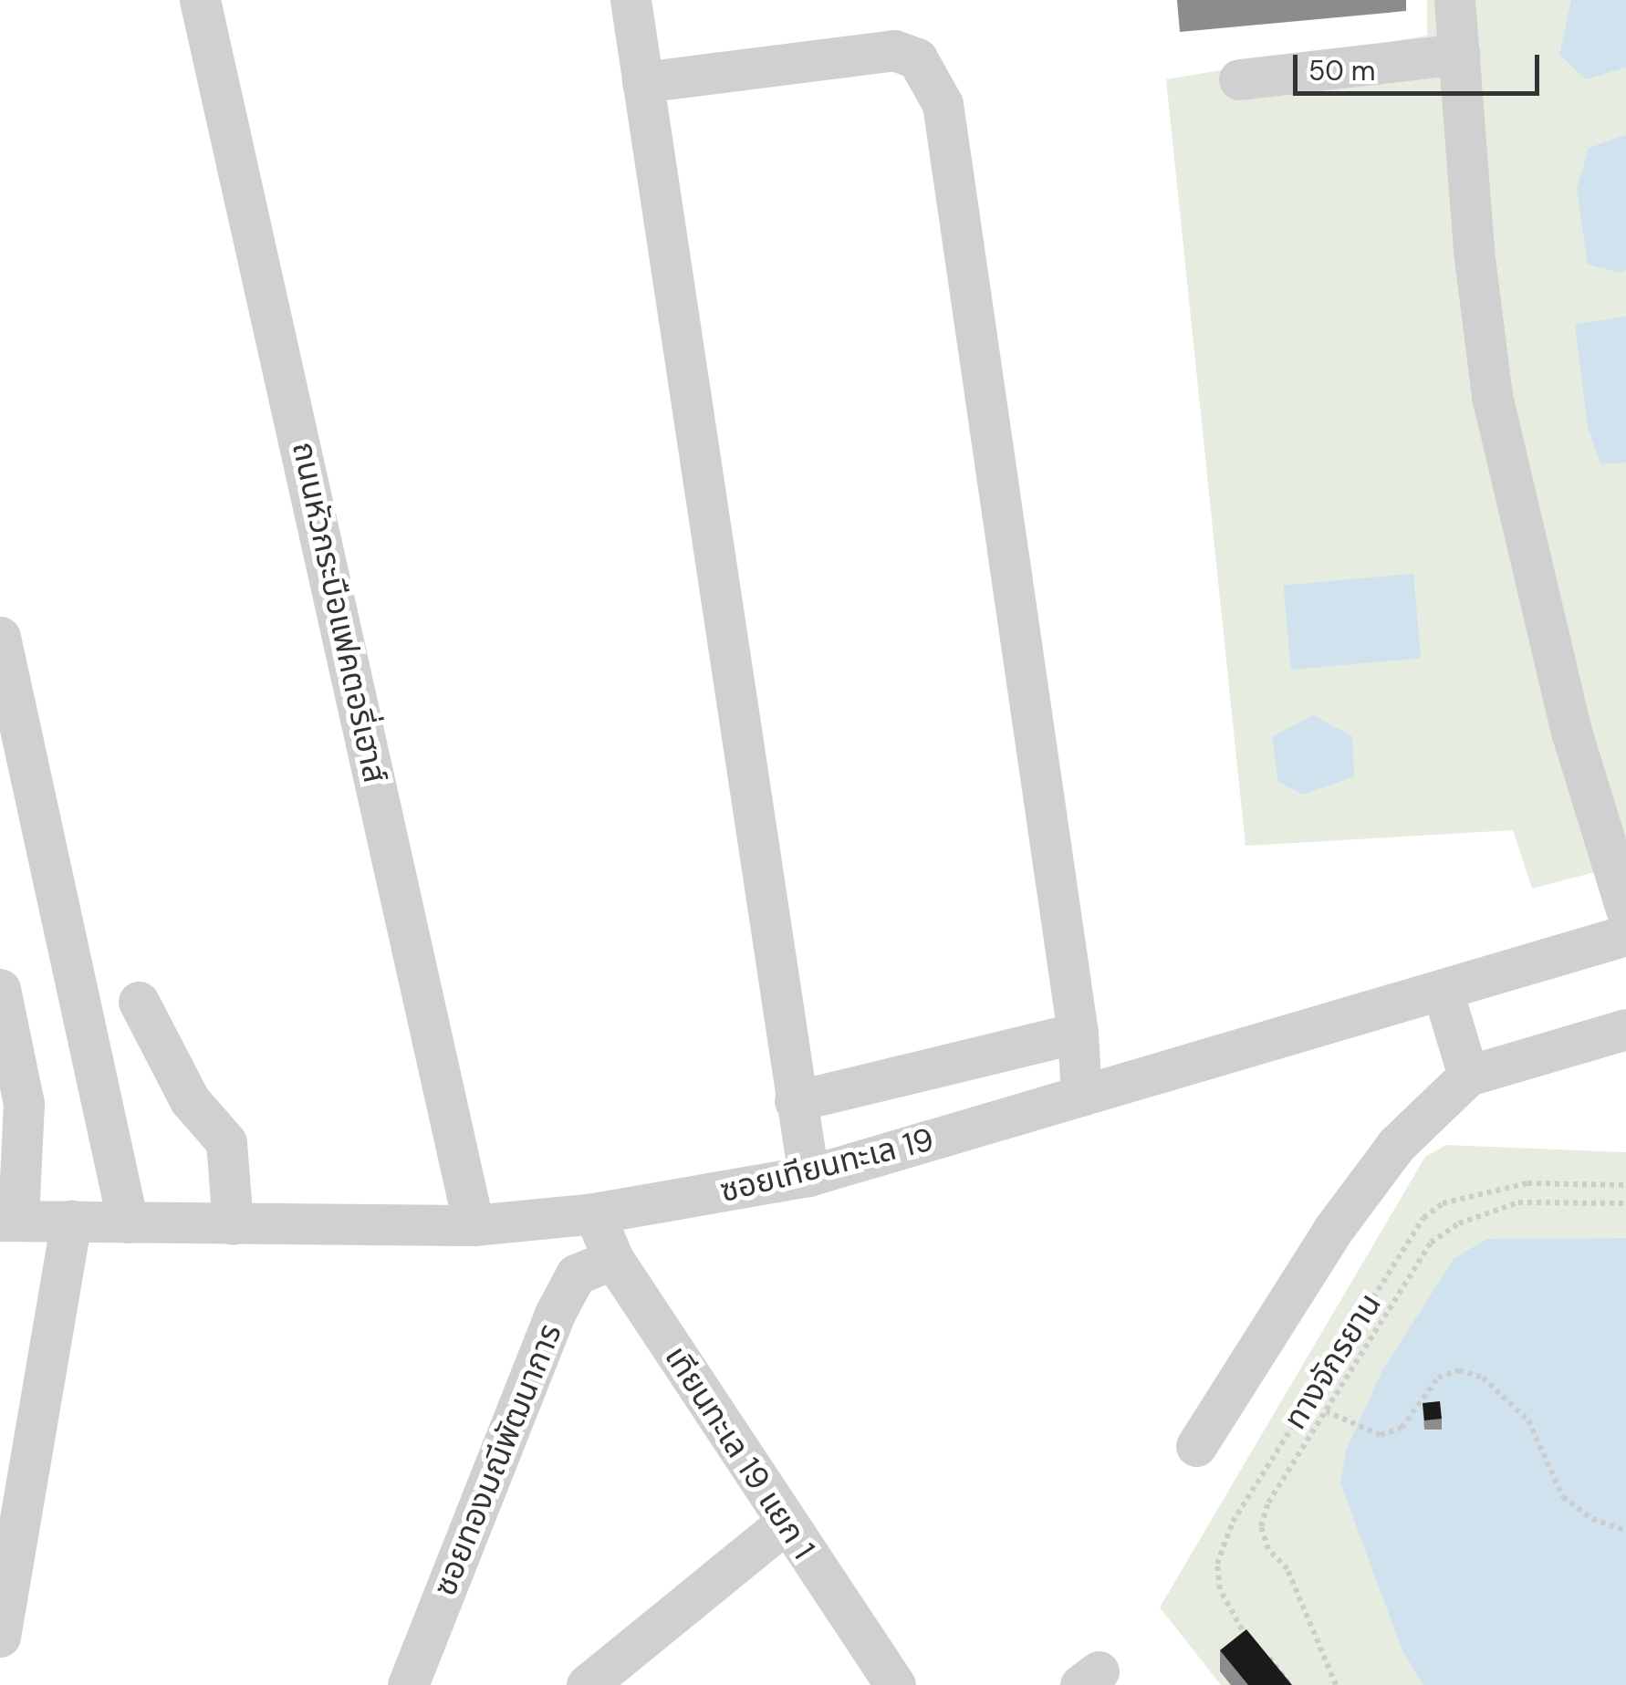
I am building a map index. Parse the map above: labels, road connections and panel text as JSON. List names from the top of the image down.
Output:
{
  "streets": {
    "street": [
      "ถนนหัวกระบือแฟคตอรี่เฮาส์",
      "ซอยเทียนทะเล 19",
      "เทียนทะเล 19 แยก 1",
      "ซอยทองมณีพัฒนาการ"
    ],
    "path": ["ทางจักรยาน"]
  },
  "crossings": [
    ["ถนนหัวกระบือแฟคตอรี่เฮาส์", "ซอยเทียนทะเล 19"],
    ["ซอยเทียนทะเล 19", "เทียนทะเล 19 แยก 1"],
    ["เทียนทะเล 19 แยก 1", "ซอยทองมณีพัฒนาการ"]
  ],
  "scale_bar": "50 m"
}
